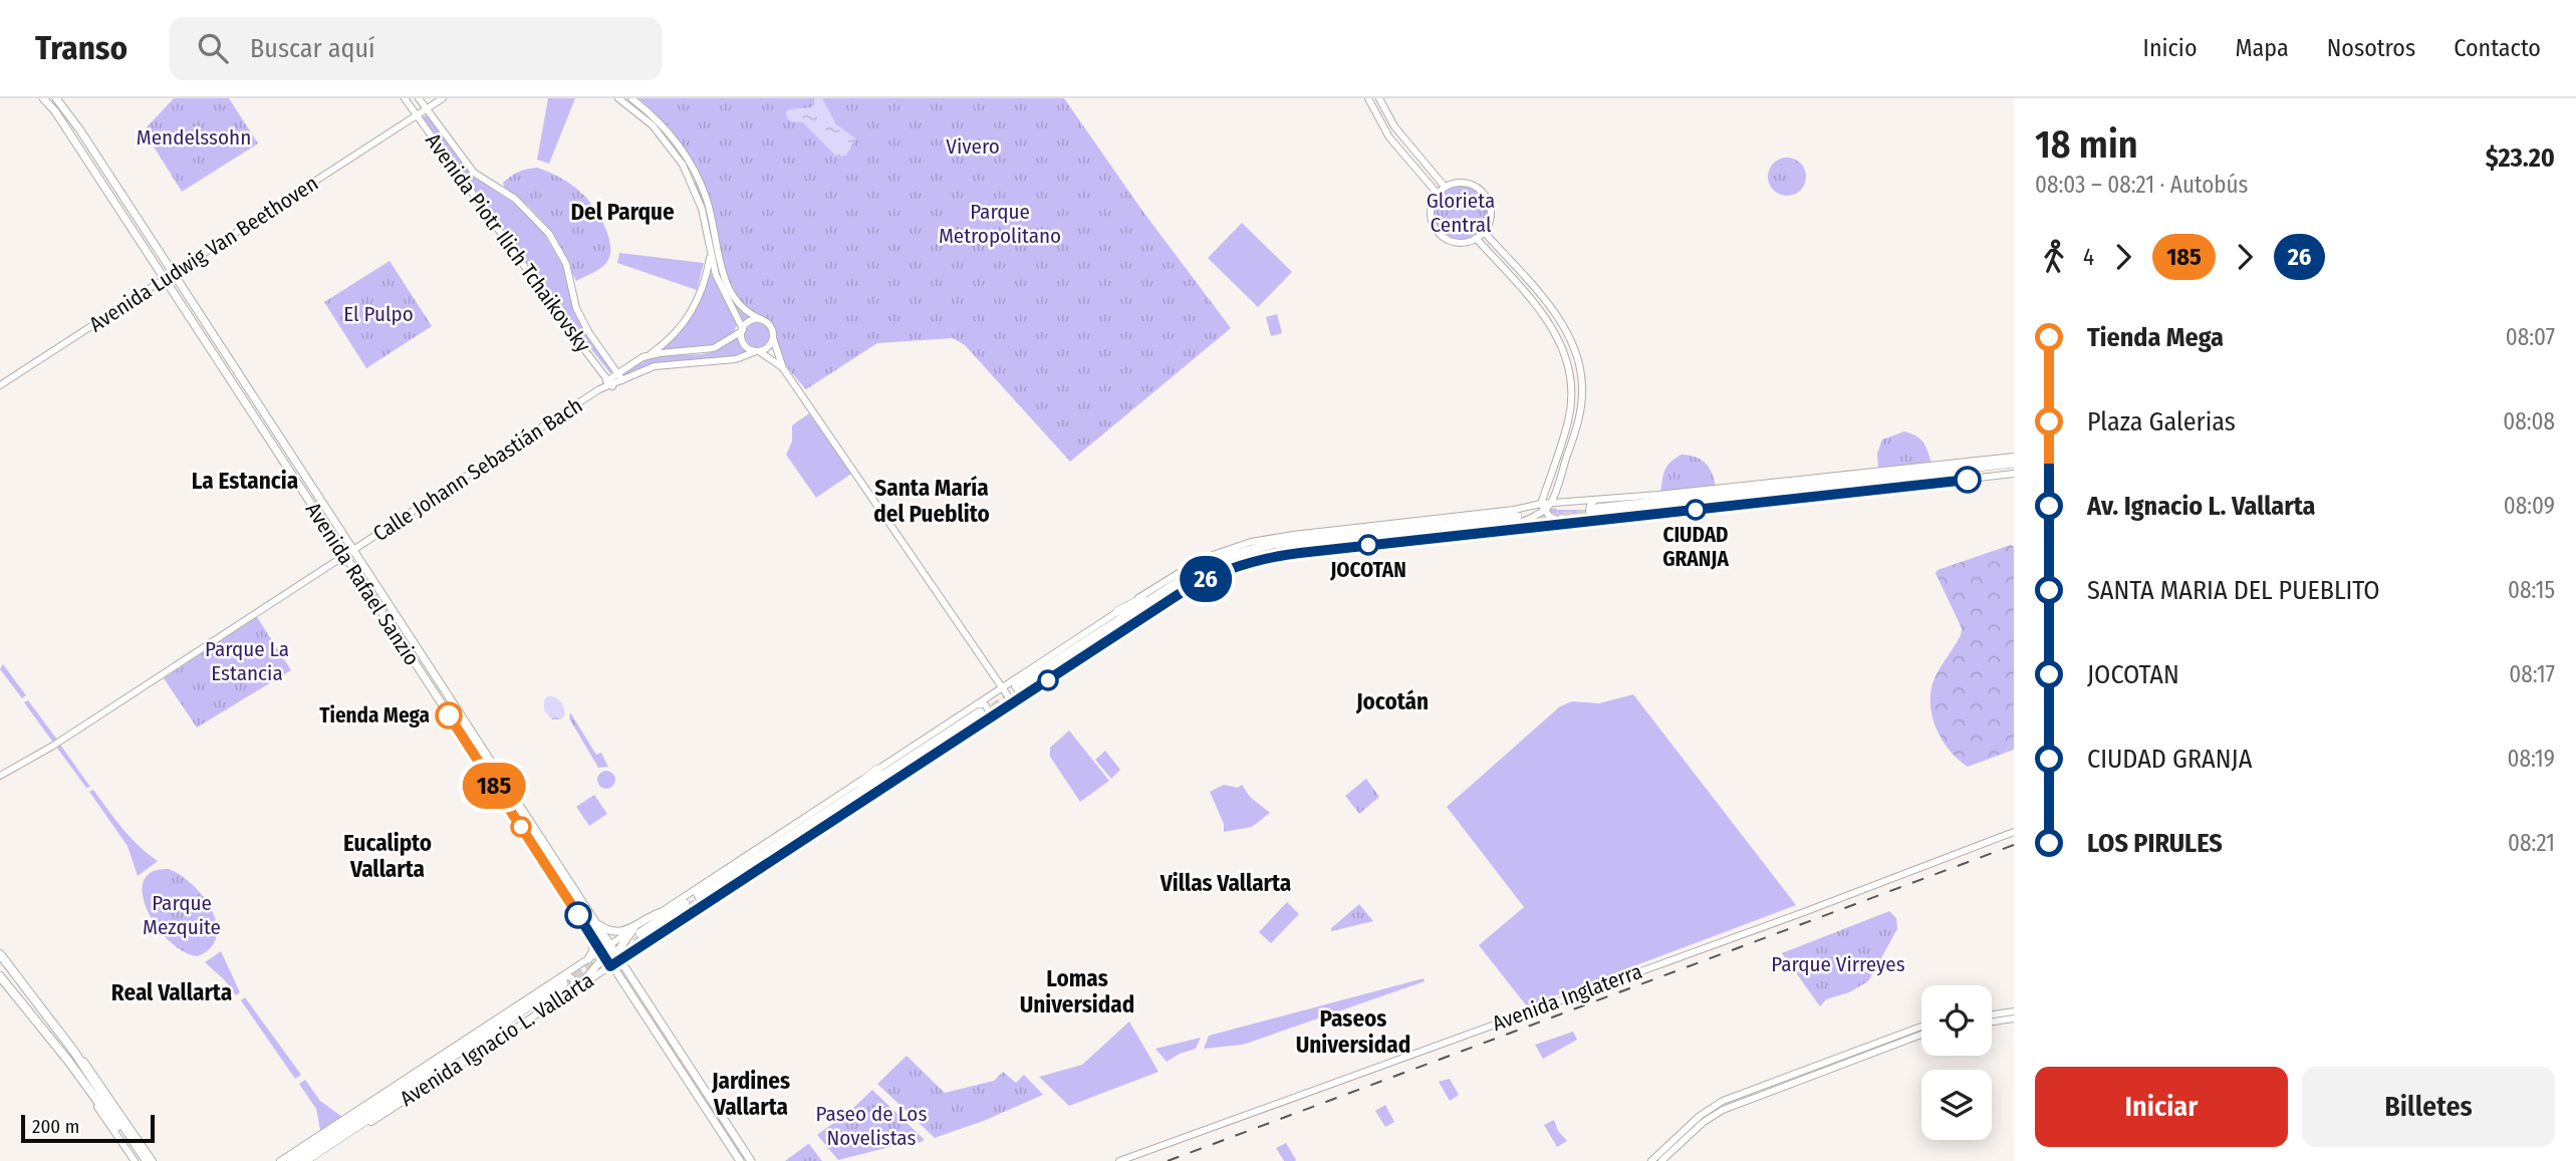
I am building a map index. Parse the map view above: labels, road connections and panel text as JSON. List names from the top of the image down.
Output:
{
  "streets": {
    "highway": ["Avenida Ignacio L. Vallarta"],
    "main road": ["Avenida Rafael Sanzio"],
    "street": [
      "Avenida Piotr Ilich Tchaikovsky",
      "Avenida Ludwig Van Beethoven",
      "Calle Johann Sebastián Bach",
      "Avenida Inglaterra"
    ]
  },
  "crossings": [
    ["Avenida Piotr Ilich Tchaikovsky", "Avenida Ludwig Van Beethoven"],
    ["Avenida Piotr Ilich Tchaikovsky", "Calle Johann Sebastián Bach"],
    ["Avenida Ludwig Van Beethoven", "Avenida Rafael Sanzio"],
    ["Calle Johann Sebastián Bach", "Avenida Rafael Sanzio"],
    ["Avenida Rafael Sanzio", "Avenida Ignacio L. Vallarta"]
  ],
  "districts": [
    "Del Parque",
    "La Estancia",
    "Santa María del Pueblito",
    "Jocotán",
    "Eucalipto Vallarta",
    "Villas Vallarta",
    "Lomas Universidad",
    "Real Vallarta",
    "Paseos Universidad",
    "Jardines Vallarta"
  ],
  "parks": [
    "Mendelssohn",
    "Vivero",
    "Glorieta Central",
    "Parque Metropolitano",
    "El Pulpo",
    "Parque La Estancia",
    "Parque Mezquite",
    "Parque Virreyes",
    "Paseo de Los Novelistas"
  ],
  "places": ["CIUDAD GRANJA", "JOCOTAN", "Tienda Mega"],
  "lines": ["bus line 26", "bus line 185"],
  "scale_bar": "200 m",
  "page": {
    "header": "Transo",
    "search": "Buscar aquí",
    "nav": [
      "Inicio",
      "Mapa",
      "Nosotros",
      "Contacto"
    ],
    "on_map": ["185", "26"],
    "heading": ["18 min", "08:03 – 08:21 · Autobús", "$23.20"],
    "legs": ["4", "185", "26"],
    "list": [
      {
        "name": "Tienda Mega",
        "value": "08:07"
      },
      {
        "name": "Plaza Galerias",
        "value": "08:08"
      },
      {
        "name": "Av. Ignacio L. Vallarta",
        "value": "08:09"
      },
      {
        "name": "SANTA MARIA DEL PUEBLITO",
        "value": "08:15"
      },
      {
        "name": "JOCOTAN",
        "value": "08:17"
      },
      {
        "name": "CIUDAD GRANJA",
        "value": "08:19"
      },
      {
        "name": "LOS PIRULES",
        "value": "08:21"
      }
    ],
    "buttons": ["Iniciar", "Billetes"],
    "scale": "200 m"
  }
}
